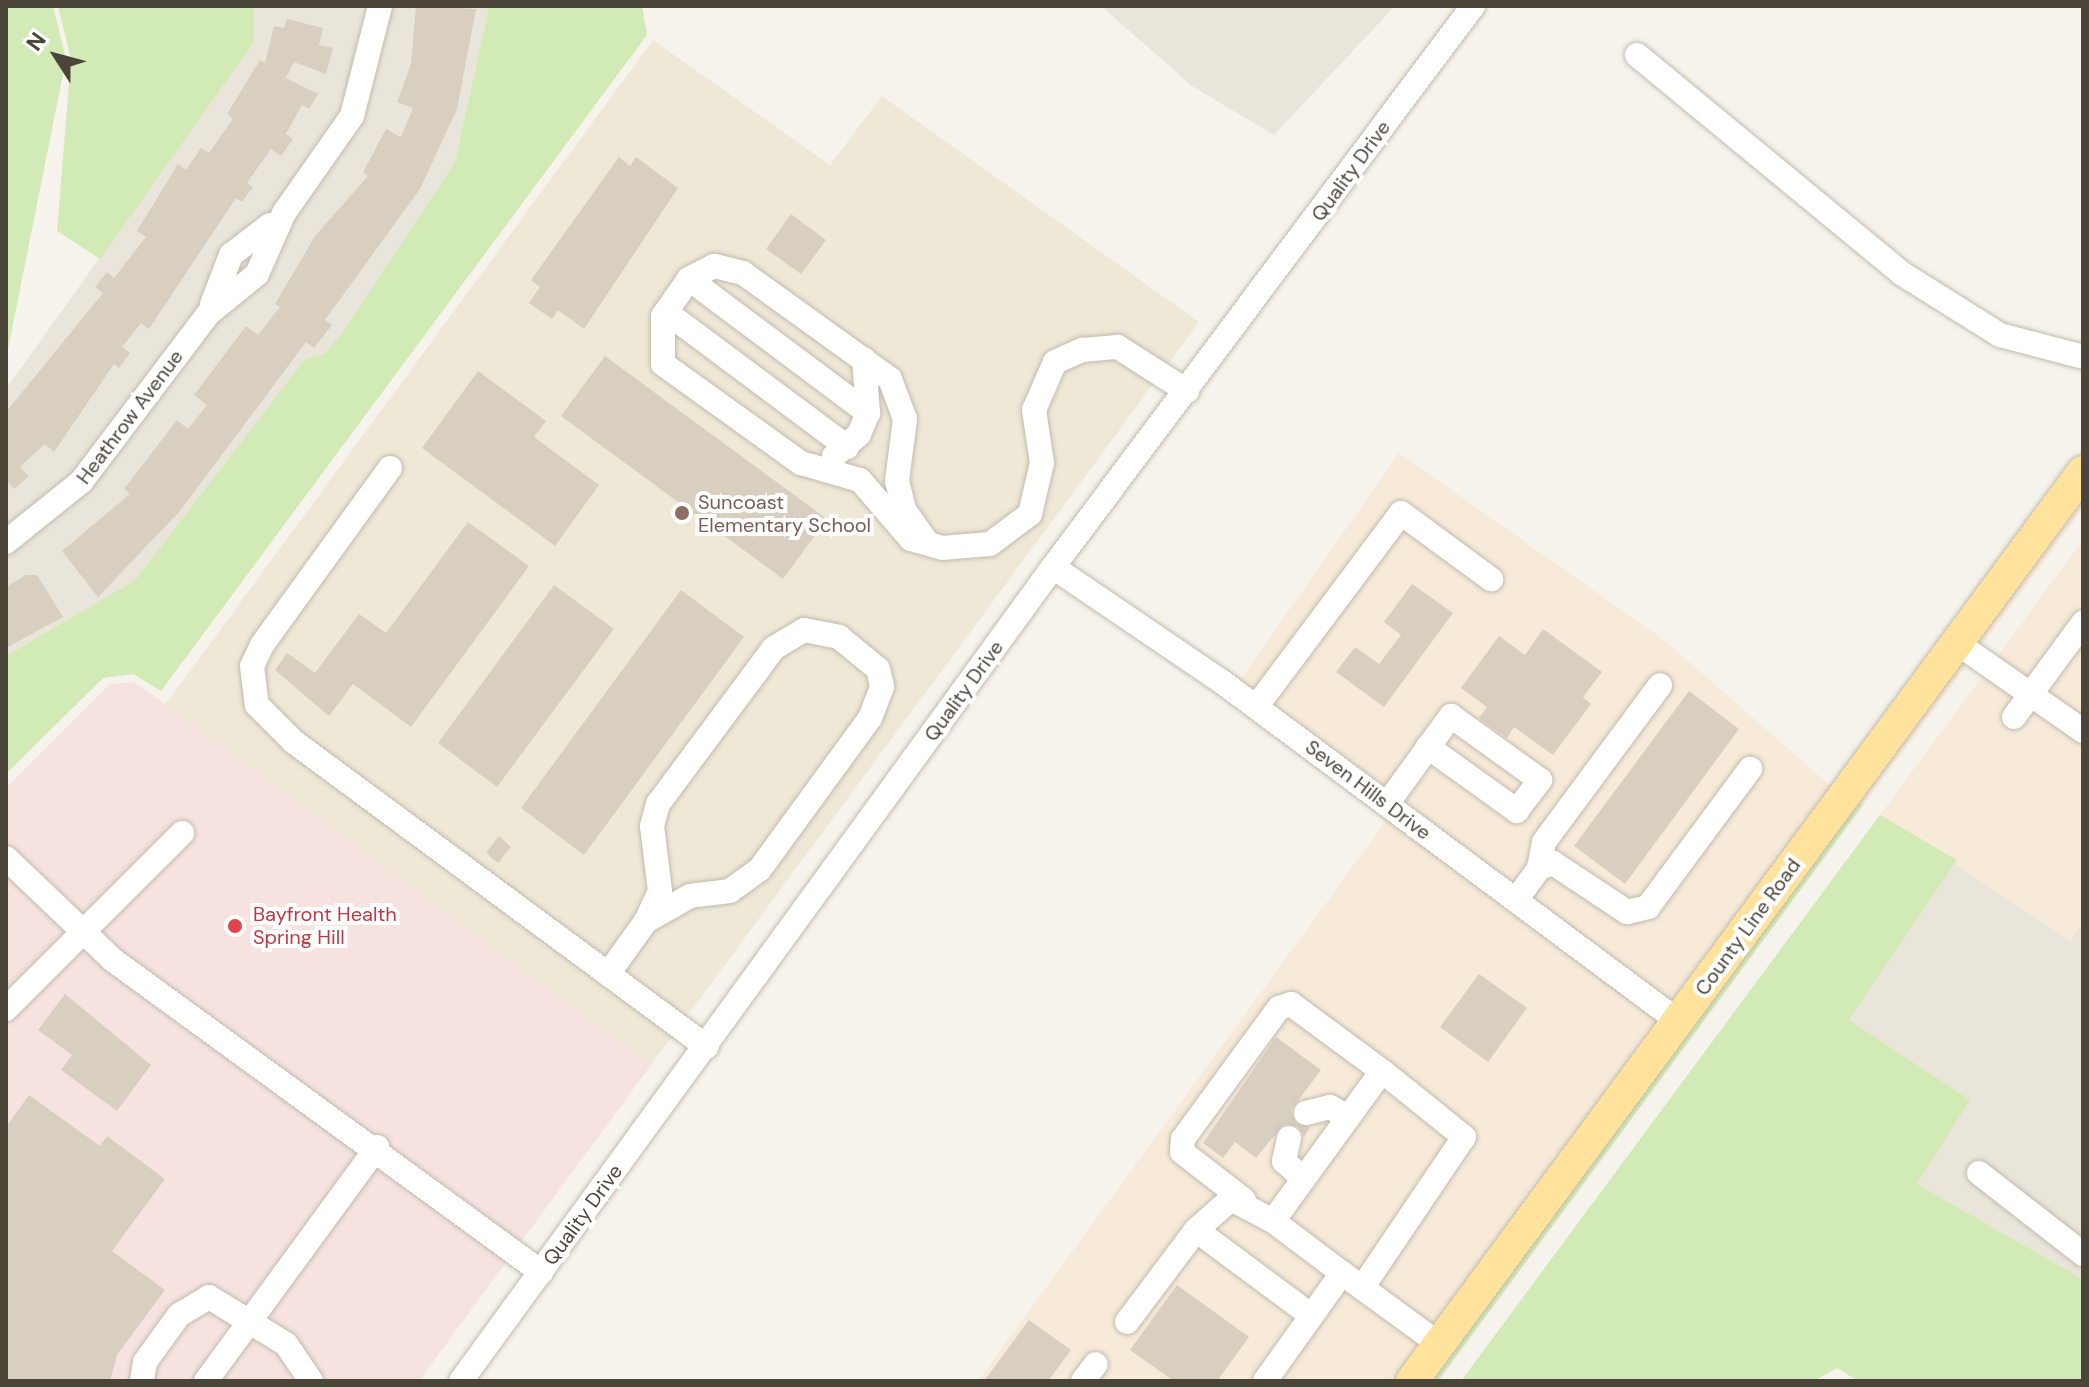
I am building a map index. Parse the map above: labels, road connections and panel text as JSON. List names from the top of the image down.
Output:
{
  "streets": {
    "main road": ["County Line Road"],
    "street": ["Quality Drive", "Heathrow Avenue", "Seven Hills Drive"]
  },
  "crossings": [
    ["Quality Drive", "Seven Hills Drive"],
    ["Seven Hills Drive", "County Line Road"]
  ],
  "places": ["Suncoast Elementary School", "Bayfront Health Spring Hill"],
  "north": "top left"
}
